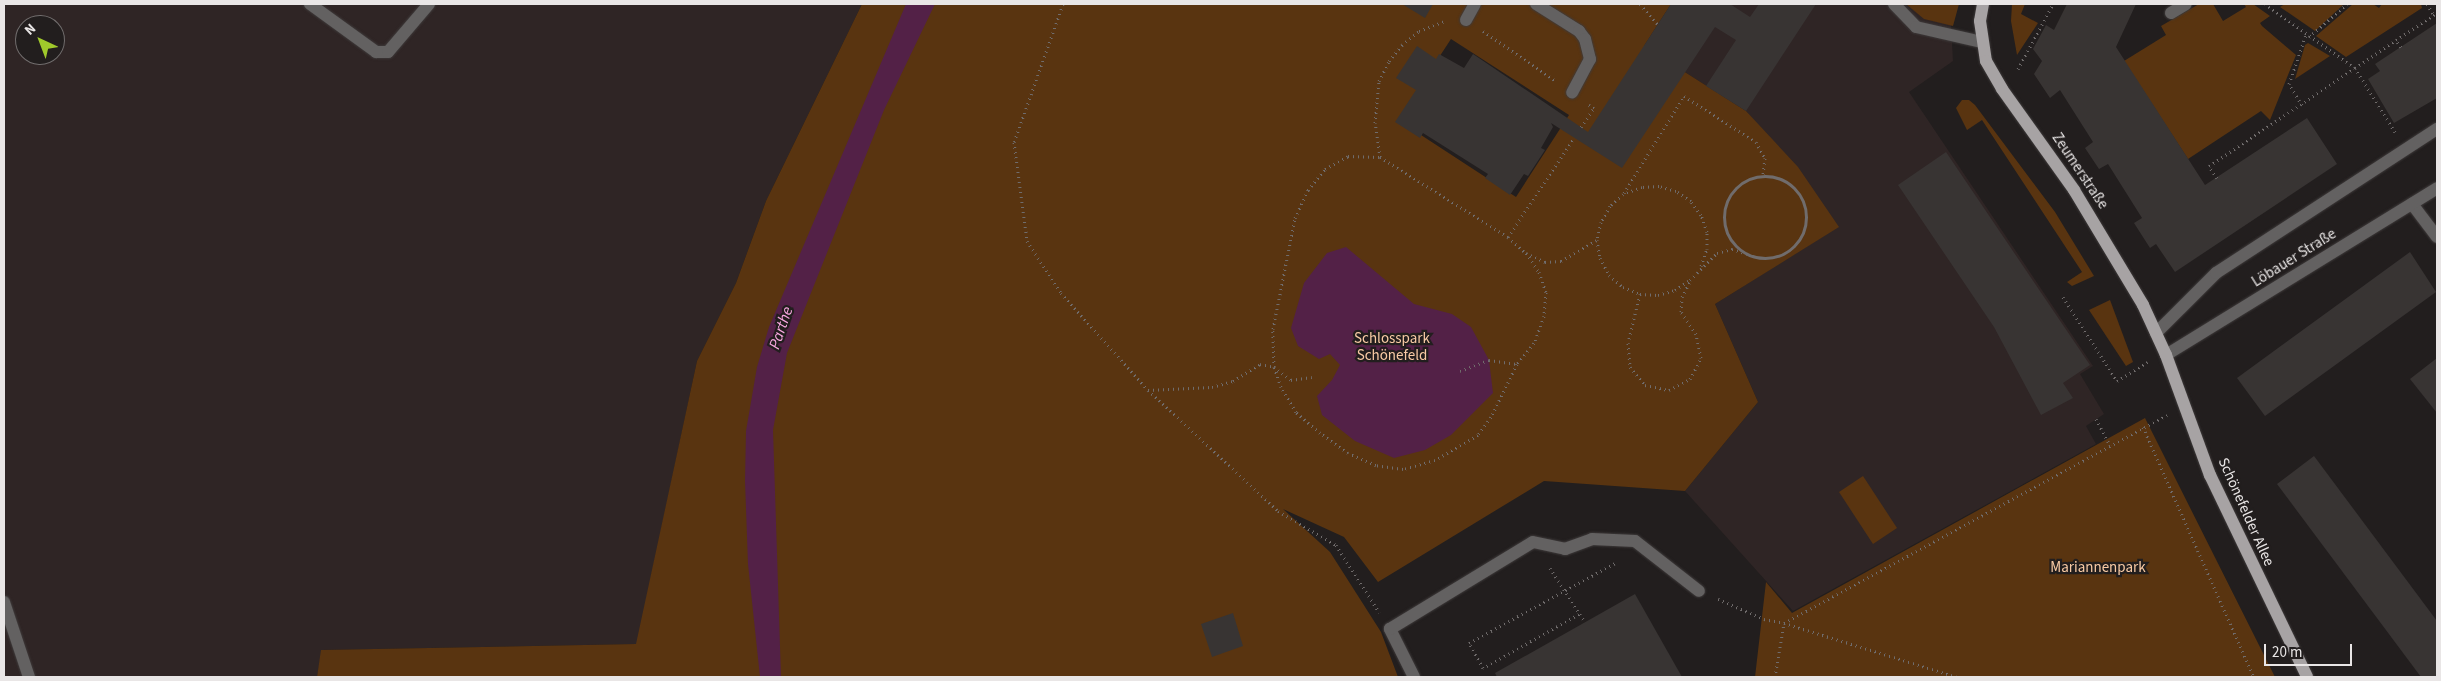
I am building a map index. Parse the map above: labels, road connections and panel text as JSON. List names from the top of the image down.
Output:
{
  "streets": {
    "main road": ["Zeumerstraße", "Schönefelder Allee"],
    "street": ["Löbauer Straße"]
  },
  "crossings": [
    ["Zeumerstraße", "Löbauer Straße"],
    ["Zeumerstraße", "Schönefelder Allee"],
    ["Löbauer Straße", "Schönefelder Allee"]
  ],
  "water": ["Parthe"],
  "parks": ["Schlosspark Schönefeld", "Mariannenpark"],
  "scale_bar": "20 m",
  "north": "top left"
}
